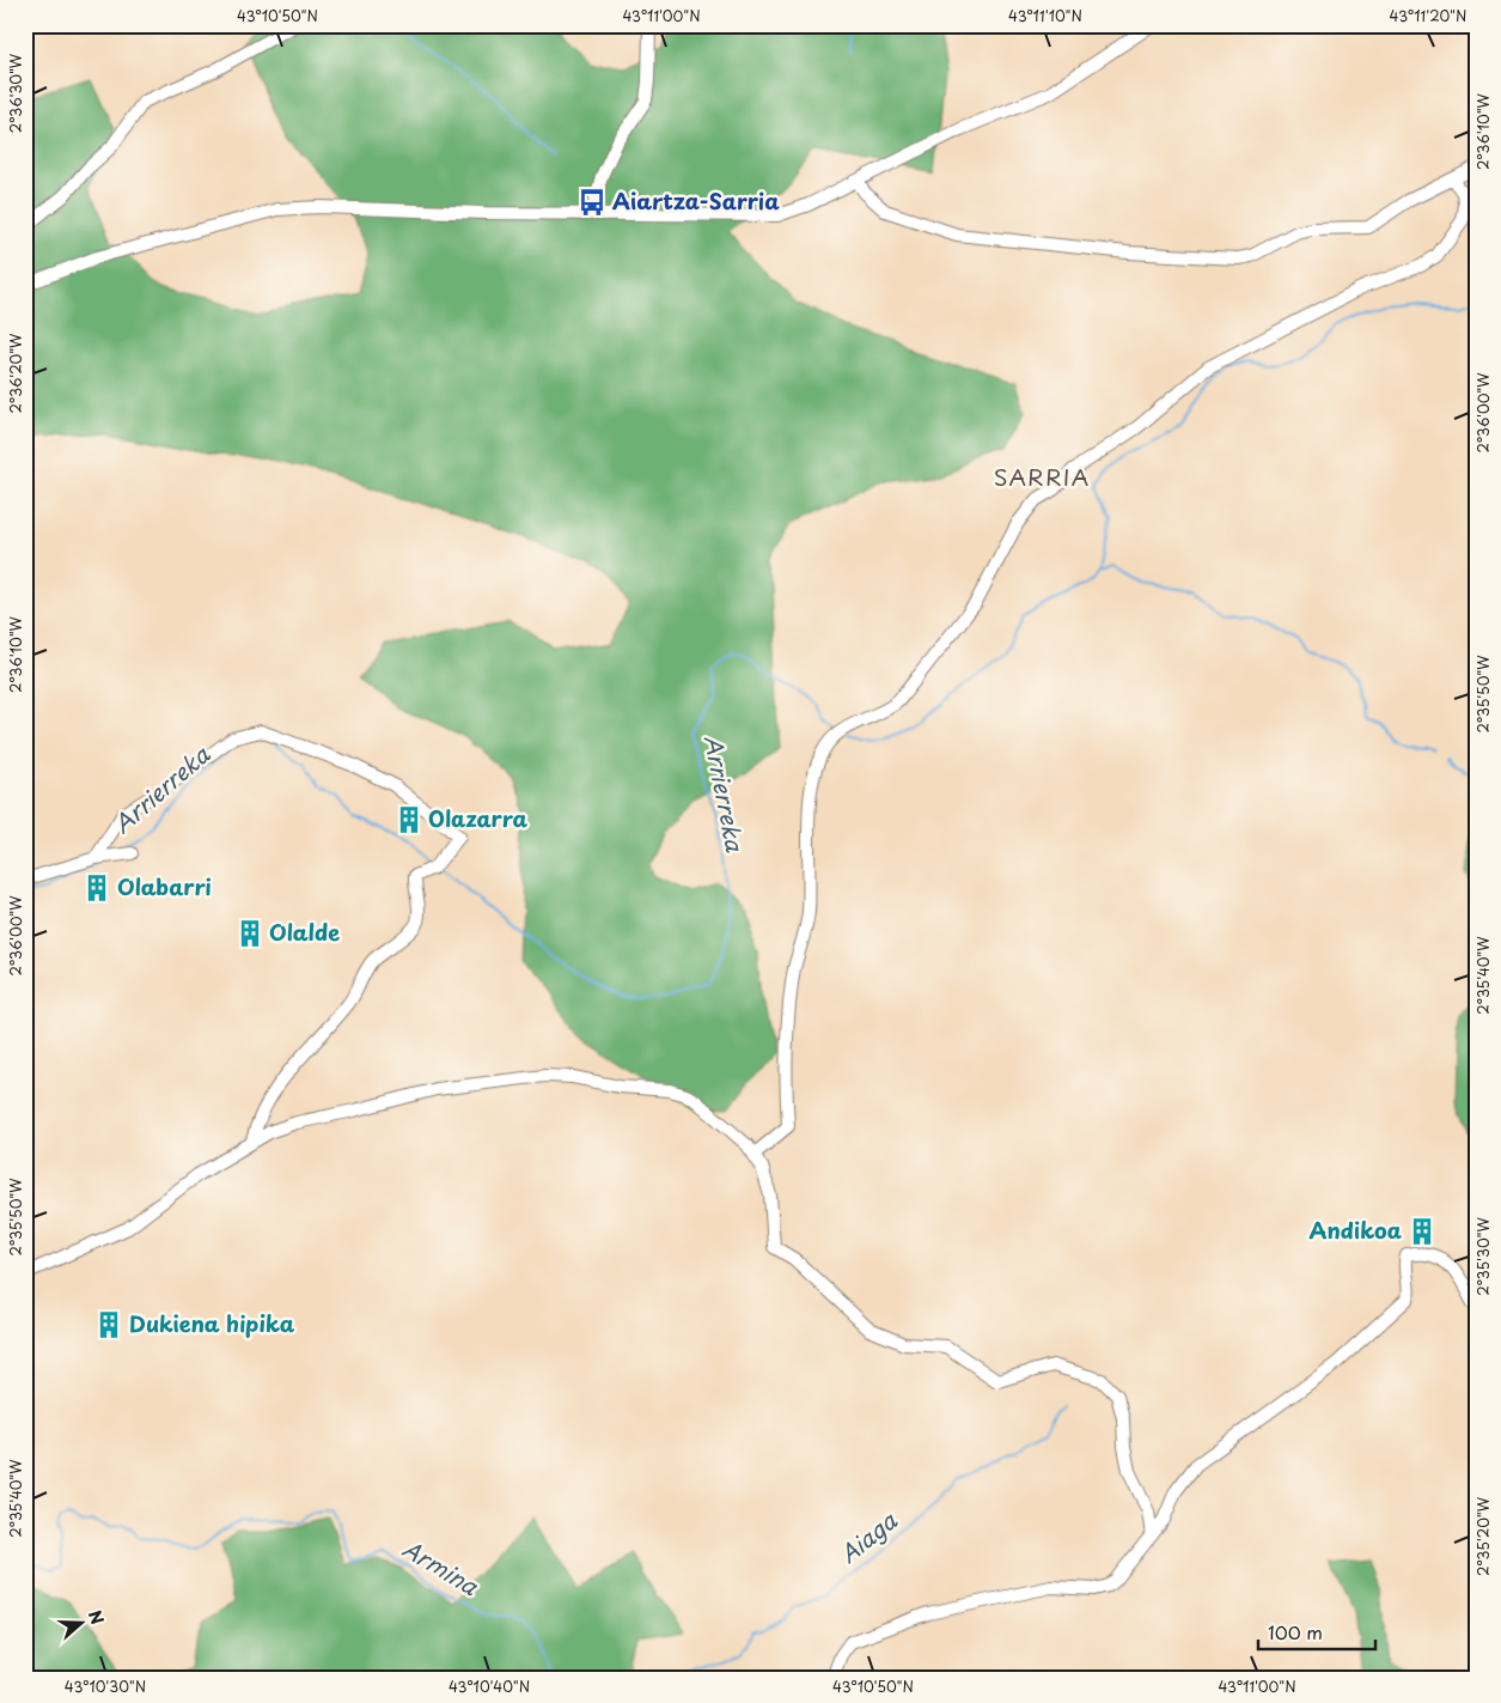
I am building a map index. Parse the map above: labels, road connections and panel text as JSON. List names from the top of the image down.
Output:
{
  "districts": ["SARRIA"],
  "water": ["Arrierreka", "Aiaga", "Armina"],
  "places": {
    "bus stop": ["Aiartza-Sarria"],
    "building": [
      "Olazarra",
      "Olabarri",
      "Olalde",
      "Andikoa",
      "Dukiena hipika"
    ]
  },
  "scale_bar": "100 m",
  "north": "right",
  "coordinates": [
    "43°10'50\"N",
    "43°11'00\"N",
    "43°11'10\"N",
    "43°11'20\"N",
    "2°36'30\"W",
    "2°36'10\"W",
    "2°36'20\"W",
    "2°36'00\"W",
    "2°35'50\"W",
    "2°35'40\"W",
    "2°35'30\"W",
    "2°35'20\"W",
    "43°10'30\"N",
    "43°10'40\"N"
  ]
}
